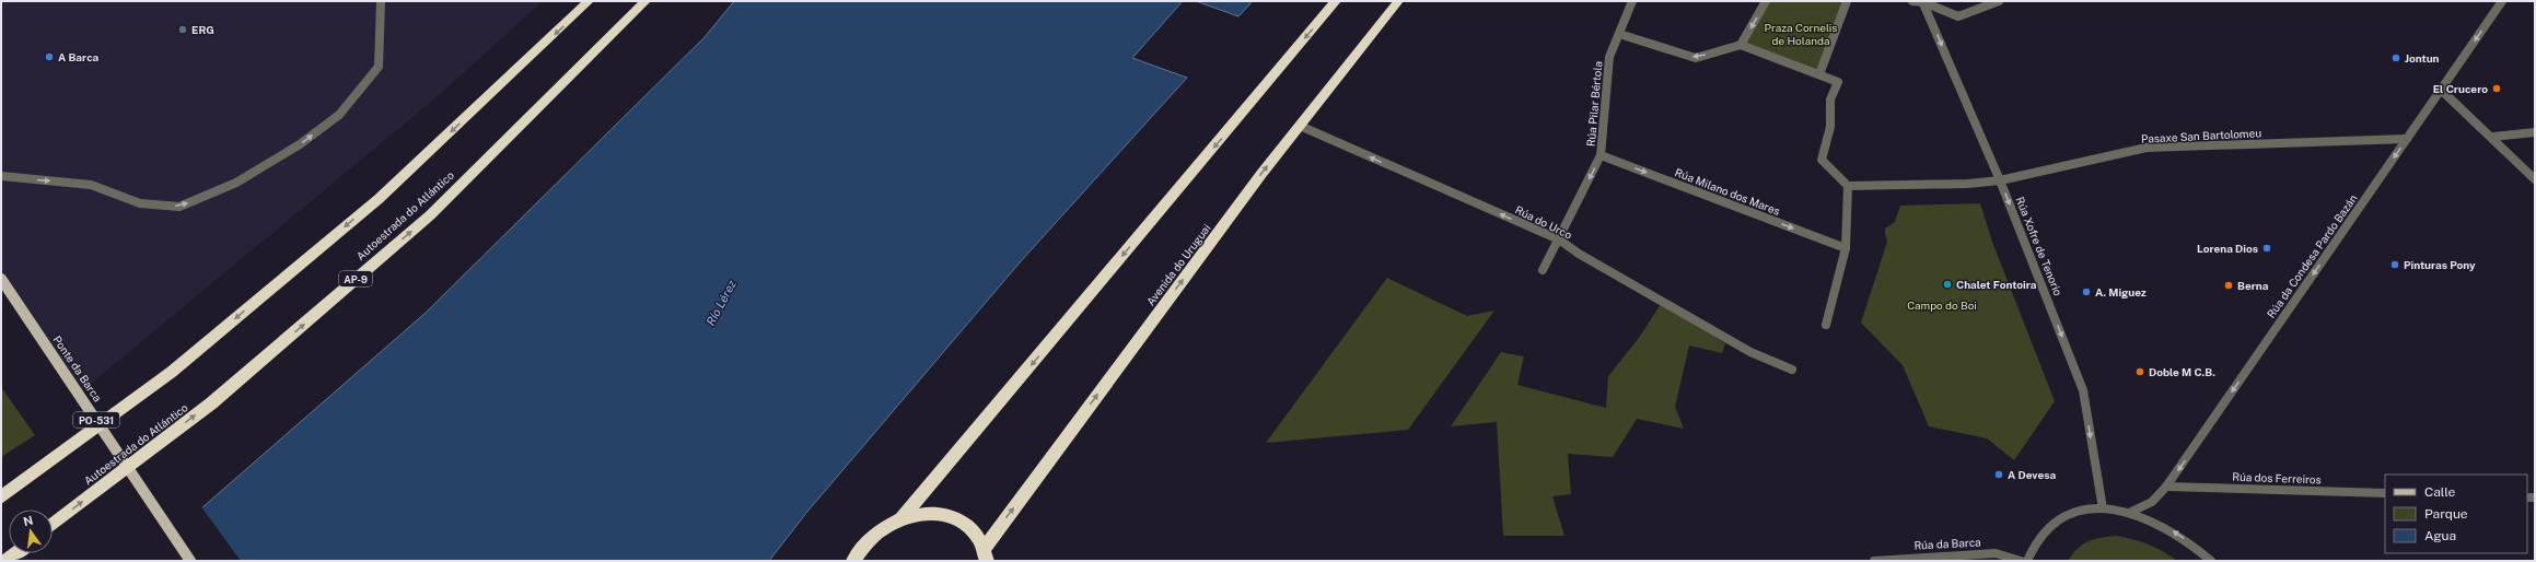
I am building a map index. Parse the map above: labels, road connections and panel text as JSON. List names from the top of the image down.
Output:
{
  "streets": {
    "highway": ["Autoestrada do Atlántico", "Avenida do Uruguai", "AP-9"],
    "main road": ["Ponte da Barca", "PO-531"],
    "street": [
      "Rúa Pilar Bértola",
      "Pasaxe San Bartolomeu",
      "Rúa Milano dos Mares",
      "Rúa do Urco",
      "Rúa Xofre de Tenorio",
      "Rúa da Condesa Pardo Bazán",
      "Rúa dos Ferreiros",
      "Rúa da Barca"
    ]
  },
  "crossings": [
    ["Rúa Pilar Bértola", "Rúa Milano dos Mares"],
    ["Rúa Pilar Bértola", "Rúa do Urco"],
    ["Pasaxe San Bartolomeu", "Rúa Xofre de Tenorio"],
    ["Pasaxe San Bartolomeu", "Rúa da Condesa Pardo Bazán"],
    ["Rúa do Urco", "Avenida do Uruguai"],
    ["Rúa da Condesa Pardo Bazán", "Rúa dos Ferreiros"]
  ],
  "one_way": [
    "Rúa Milano dos Mares",
    "Rúa do Urco",
    "Rúa Xofre de Tenorio",
    "Rúa da Condesa Pardo Bazán"
  ],
  "water": ["Río Lérez"],
  "parks": ["Praza Cornelis de Holanda", "Campo do Boi"],
  "places": [
    "ERG",
    "A Barca",
    "Jontun",
    "El Crucero",
    "Lorena Dios",
    "Pinturas Pony",
    "Chalet Fontoira",
    "Berna",
    "A. Miguez",
    "Doble M C.B.",
    "A Devesa"
  ],
  "legend": ["Calle", "Parque", "Agua"],
  "north": "top"
}
